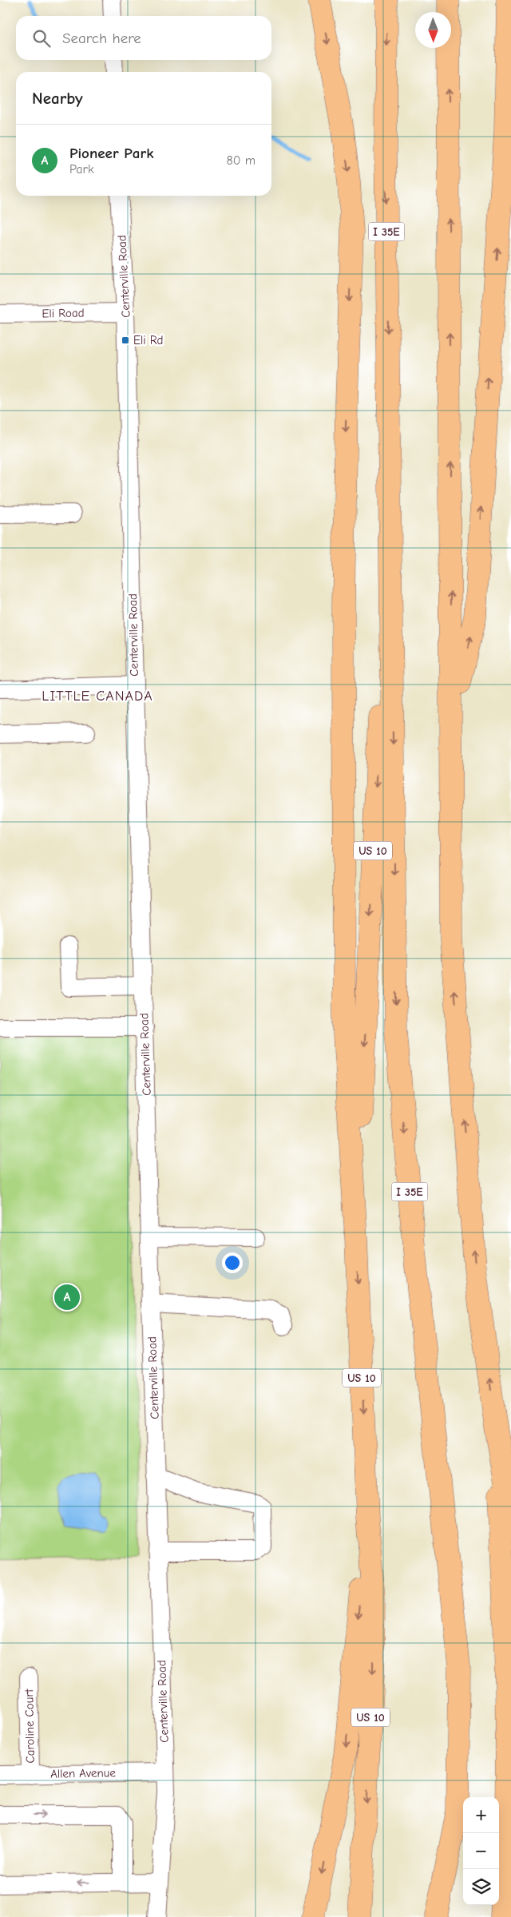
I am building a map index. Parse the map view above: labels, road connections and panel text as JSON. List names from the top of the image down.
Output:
{
  "streets": {
    "highway": ["I 35E", "US 10"],
    "street": [
      "Centerville Road",
      "Eli Road",
      "Caroline Court",
      "Allen Avenue"
    ]
  },
  "crossings": [
    ["I 35E", "US 10"],
    ["Centerville Road", "Eli Road"],
    ["Centerville Road", "Allen Avenue"],
    ["Caroline Court", "Allen Avenue"]
  ],
  "districts": ["LITTLE CANADA"],
  "places": {
    "transit": ["Eli Rd"]
  },
  "north": "bottom",
  "page": {
    "search": "Search here",
    "heading": "Nearby",
    "list": [
      {
        "mark": "A",
        "name": "Pioneer Park",
        "note": "Park",
        "value": "80 m"
      }
    ],
    "pins": "A",
    "map_buttons": ["+", "−"]
  }
}
